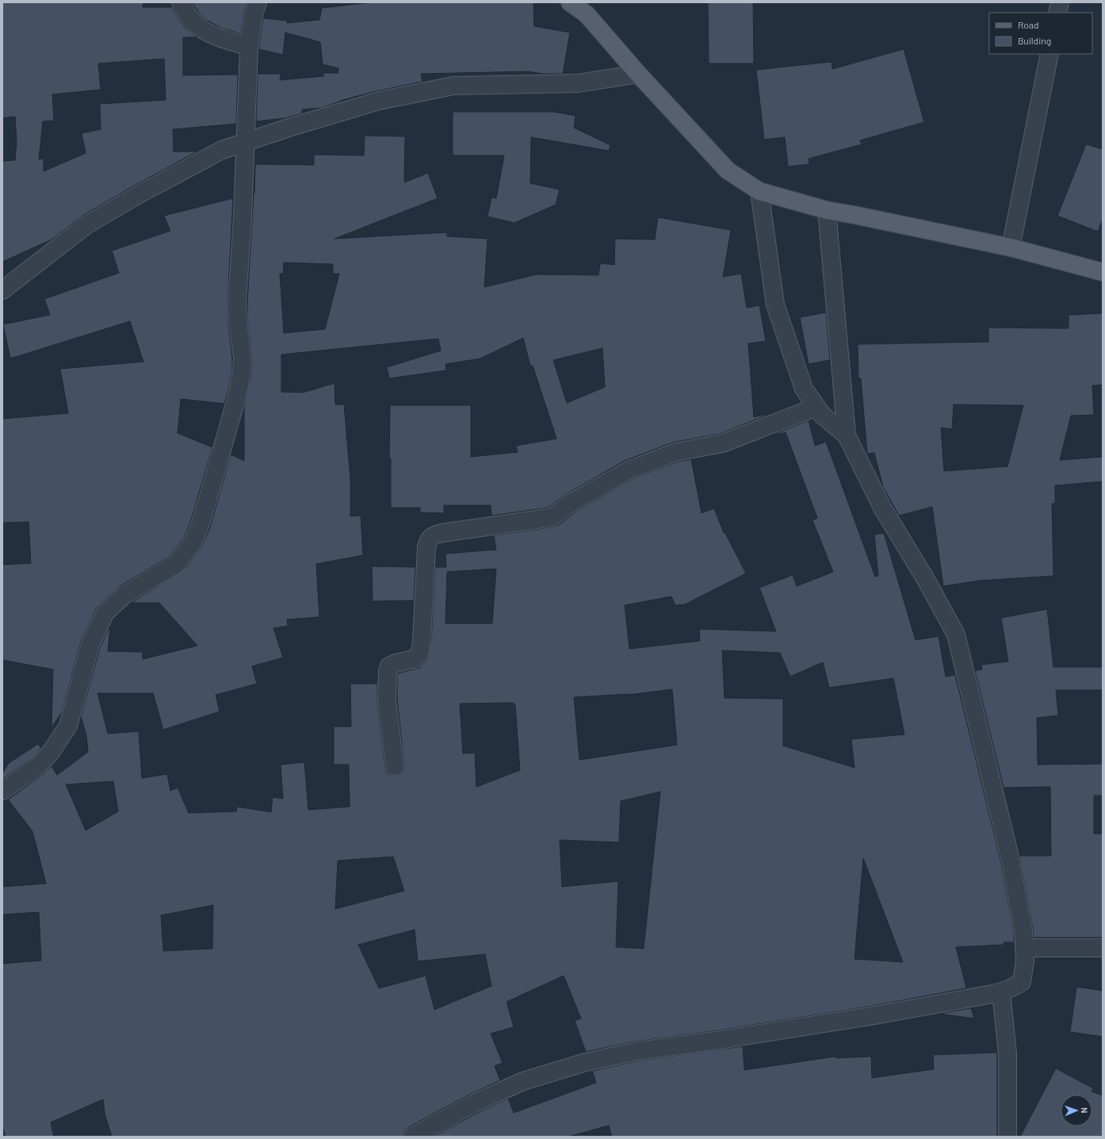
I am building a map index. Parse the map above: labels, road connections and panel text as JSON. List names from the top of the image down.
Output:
{
  "legend": ["Road", "Building"],
  "north": "right"
}
